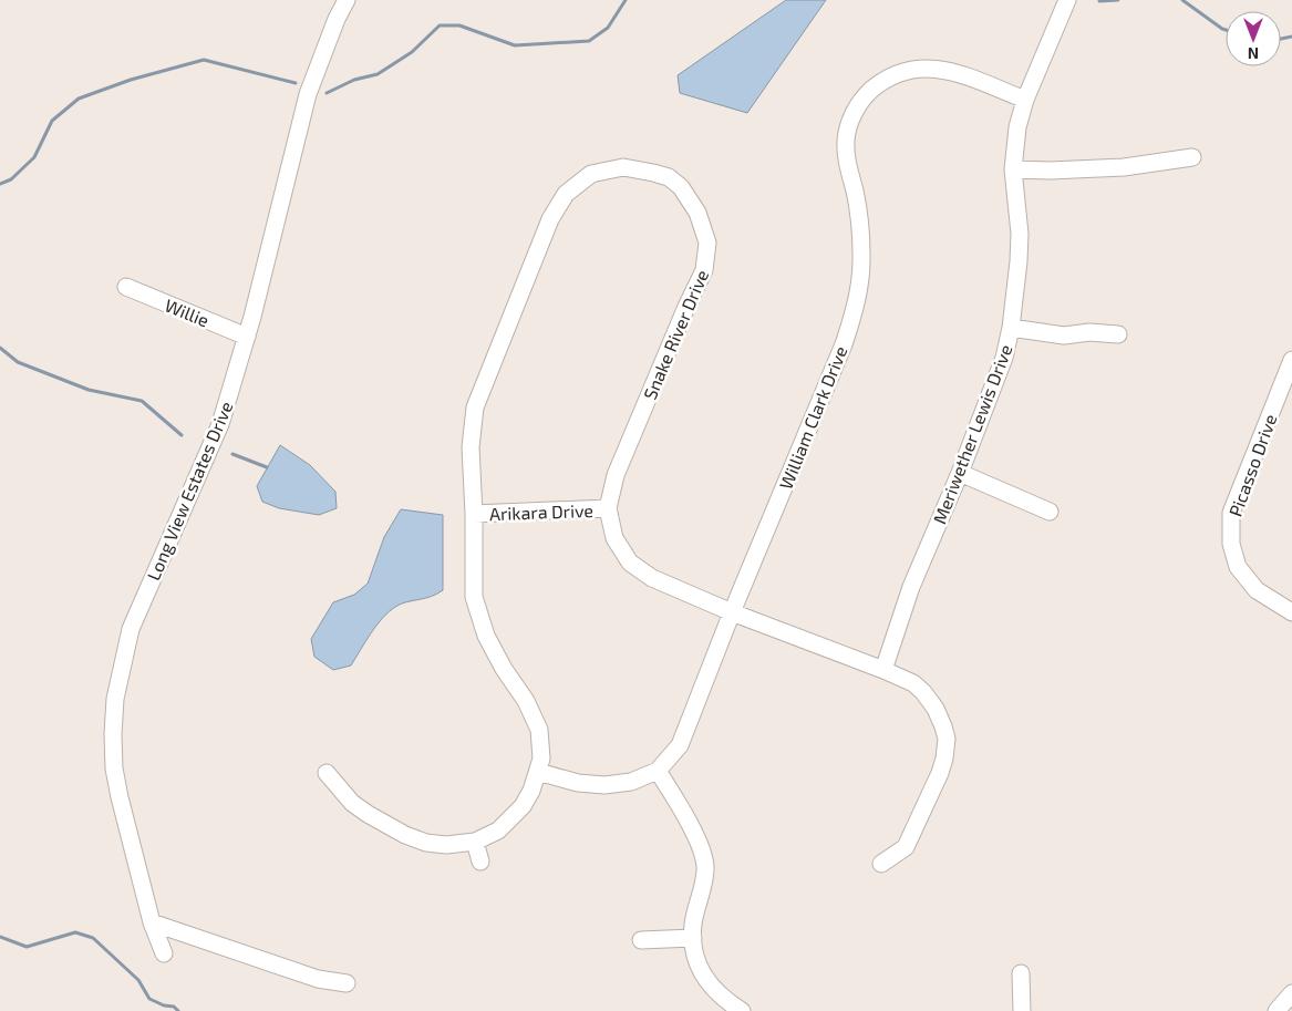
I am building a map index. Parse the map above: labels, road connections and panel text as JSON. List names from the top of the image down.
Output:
{
  "streets": {
    "street": [
      "Willie",
      "Snake River Drive",
      "William Clark Drive",
      "Meriwether Lewis Drive",
      "Picasso Drive",
      "Long View Estates Drive",
      "Arikara Drive"
    ]
  },
  "crossings": [
    ["Willie", "Long View Estates Drive"],
    ["Snake River Drive", "William Clark Drive"],
    ["Snake River Drive", "Meriwether Lewis Drive"],
    ["Snake River Drive", "Arikara Drive"],
    ["William Clark Drive", "Meriwether Lewis Drive"]
  ],
  "north": "bottom"
}
